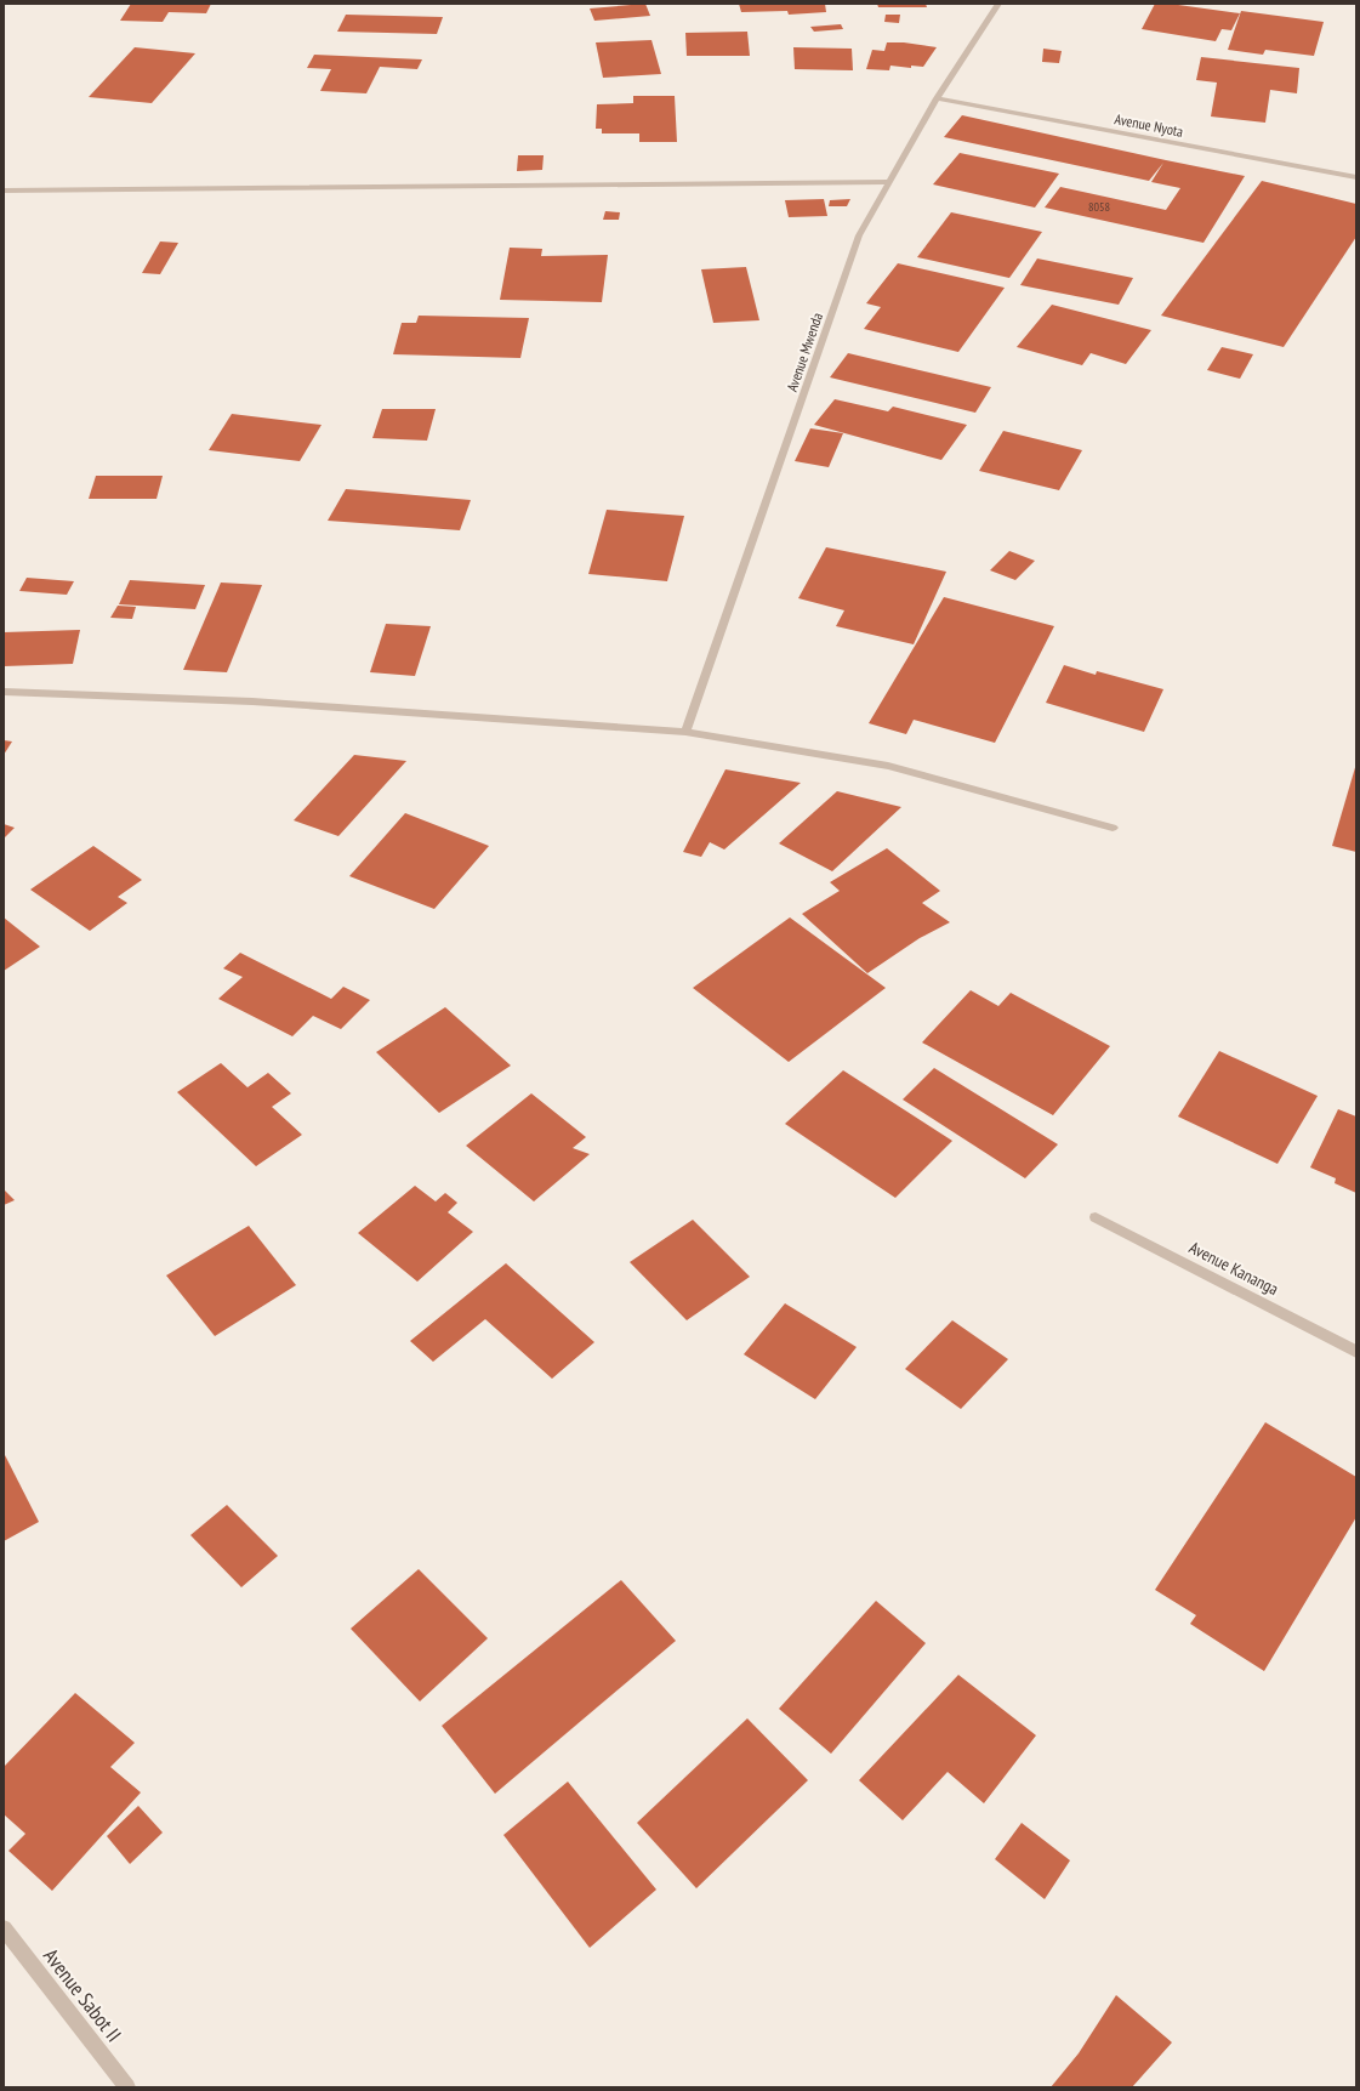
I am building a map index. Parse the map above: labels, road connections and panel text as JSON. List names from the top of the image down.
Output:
{
  "streets": {
    "street": [
      "Avenue Nyota",
      "Avenue Mwenda",
      "Avenue Kananga",
      "Avenue Sabot II"
    ]
  },
  "crossings": [
    ["Avenue Nyota", "Avenue Mwenda"]
  ],
  "house_numbers": ["8058"]
}
